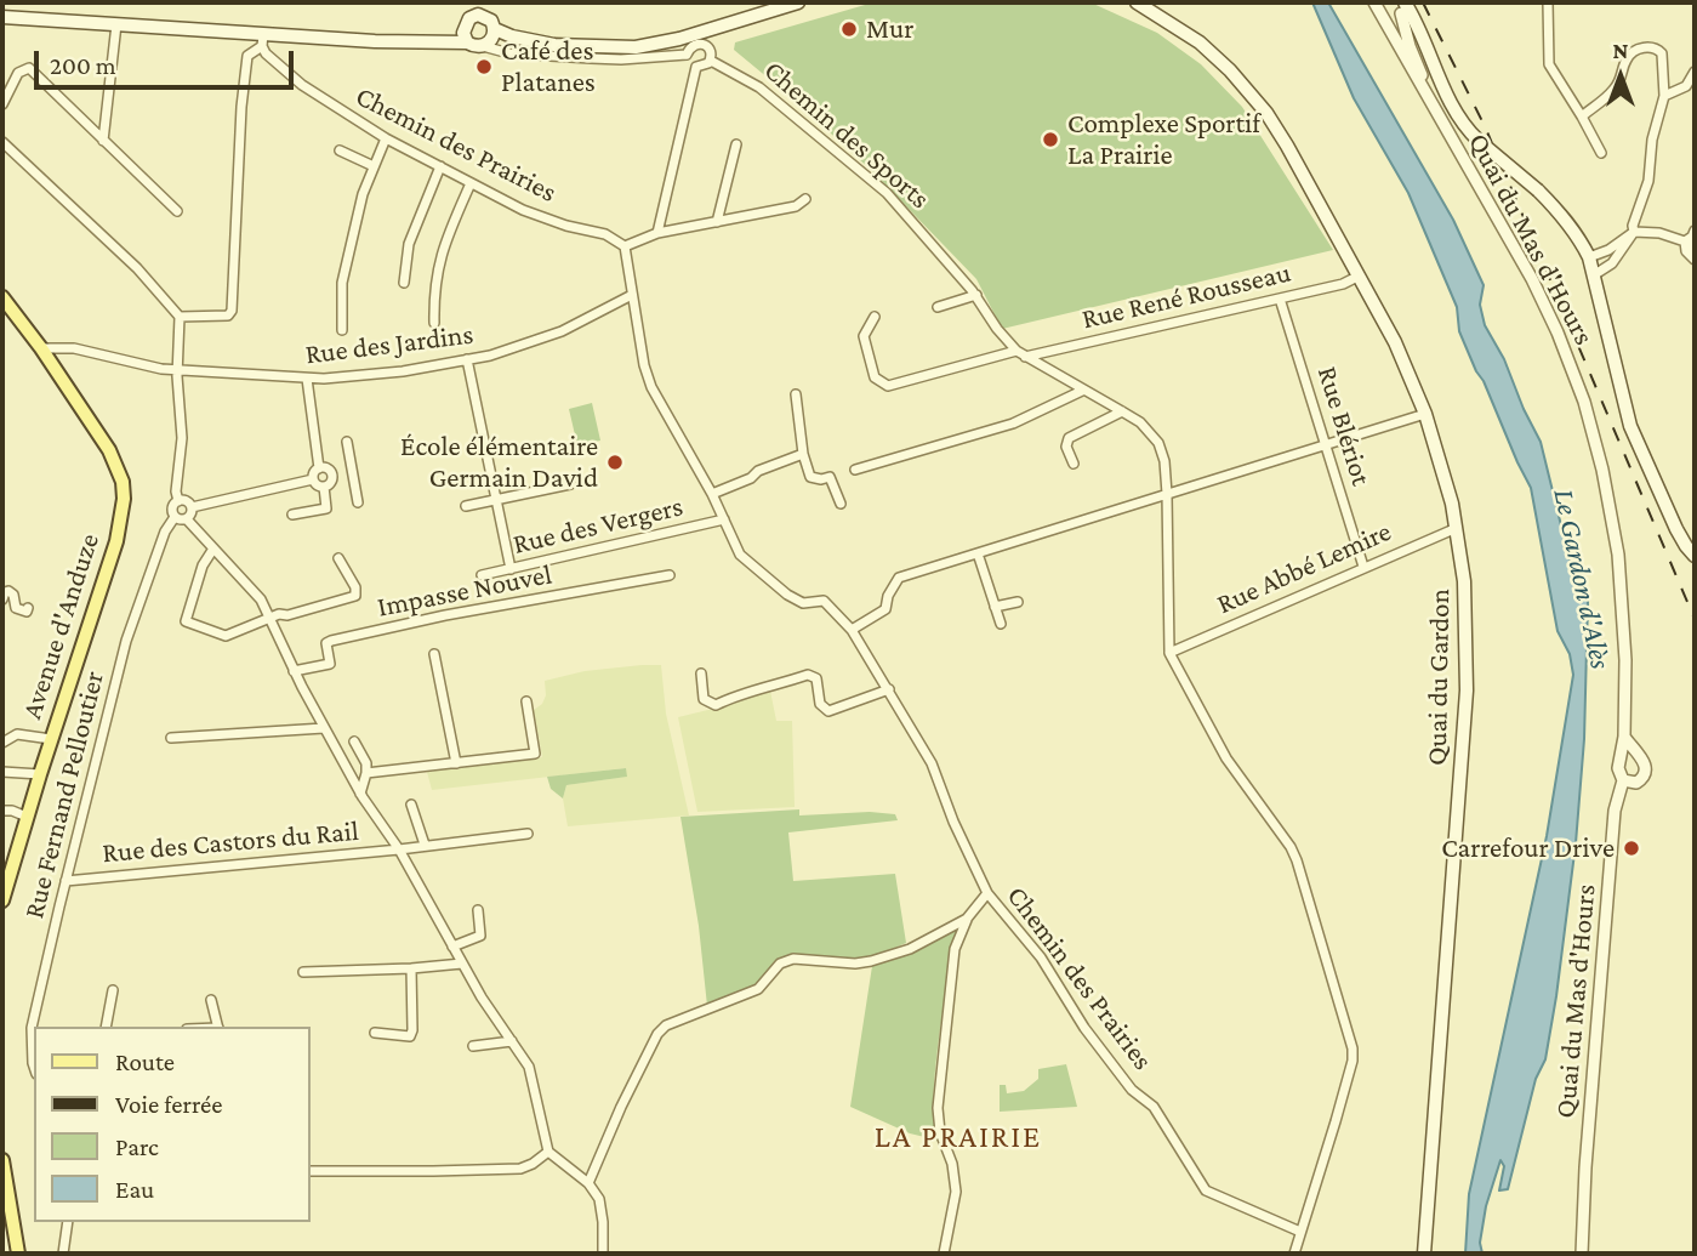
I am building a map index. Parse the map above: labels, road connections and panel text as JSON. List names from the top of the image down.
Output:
{
  "streets": {
    "main road": ["Avenue d'Anduze", "Quai du Gardon"],
    "street": [
      "Chemin des Sports",
      "Chemin des Prairies",
      "Quai du Mas d'Hours",
      "Rue René Rousseau",
      "Rue des Jardins",
      "Rue Blériot",
      "Rue des Vergers",
      "Rue Abbé Lemire",
      "Impasse Nouvel",
      "Rue Fernand Pelloutier",
      "Rue des Castors du Rail"
    ]
  },
  "crossings": [
    ["Chemin des Sports", "Chemin des Prairies"],
    ["Chemin des Sports", "Rue René Rousseau"],
    ["Chemin des Sports", "Rue Abbé Lemire"],
    ["Chemin des Prairies", "Rue des Jardins"],
    ["Chemin des Prairies", "Rue des Vergers"],
    ["Rue René Rousseau", "Rue Blériot"],
    ["Rue René Rousseau", "Quai du Gardon"],
    ["Rue des Jardins", "Avenue d'Anduze"],
    ["Rue Blériot", "Rue Abbé Lemire"],
    ["Rue Abbé Lemire", "Quai du Gardon"],
    ["Rue Fernand Pelloutier", "Rue des Castors du Rail"]
  ],
  "districts": ["LA PRAIRIE"],
  "water": ["Le Gardon d'Alès"],
  "places": [
    "Mur",
    "Café des Platanes",
    "Complexe Sportif La Prairie",
    "École élémentaire Germain David",
    "Carrefour Drive"
  ],
  "legend": [
    "Route",
    "Voie ferrée",
    "Parc",
    "Eau"
  ],
  "scale_bar": "200 m",
  "north": "top"
}
